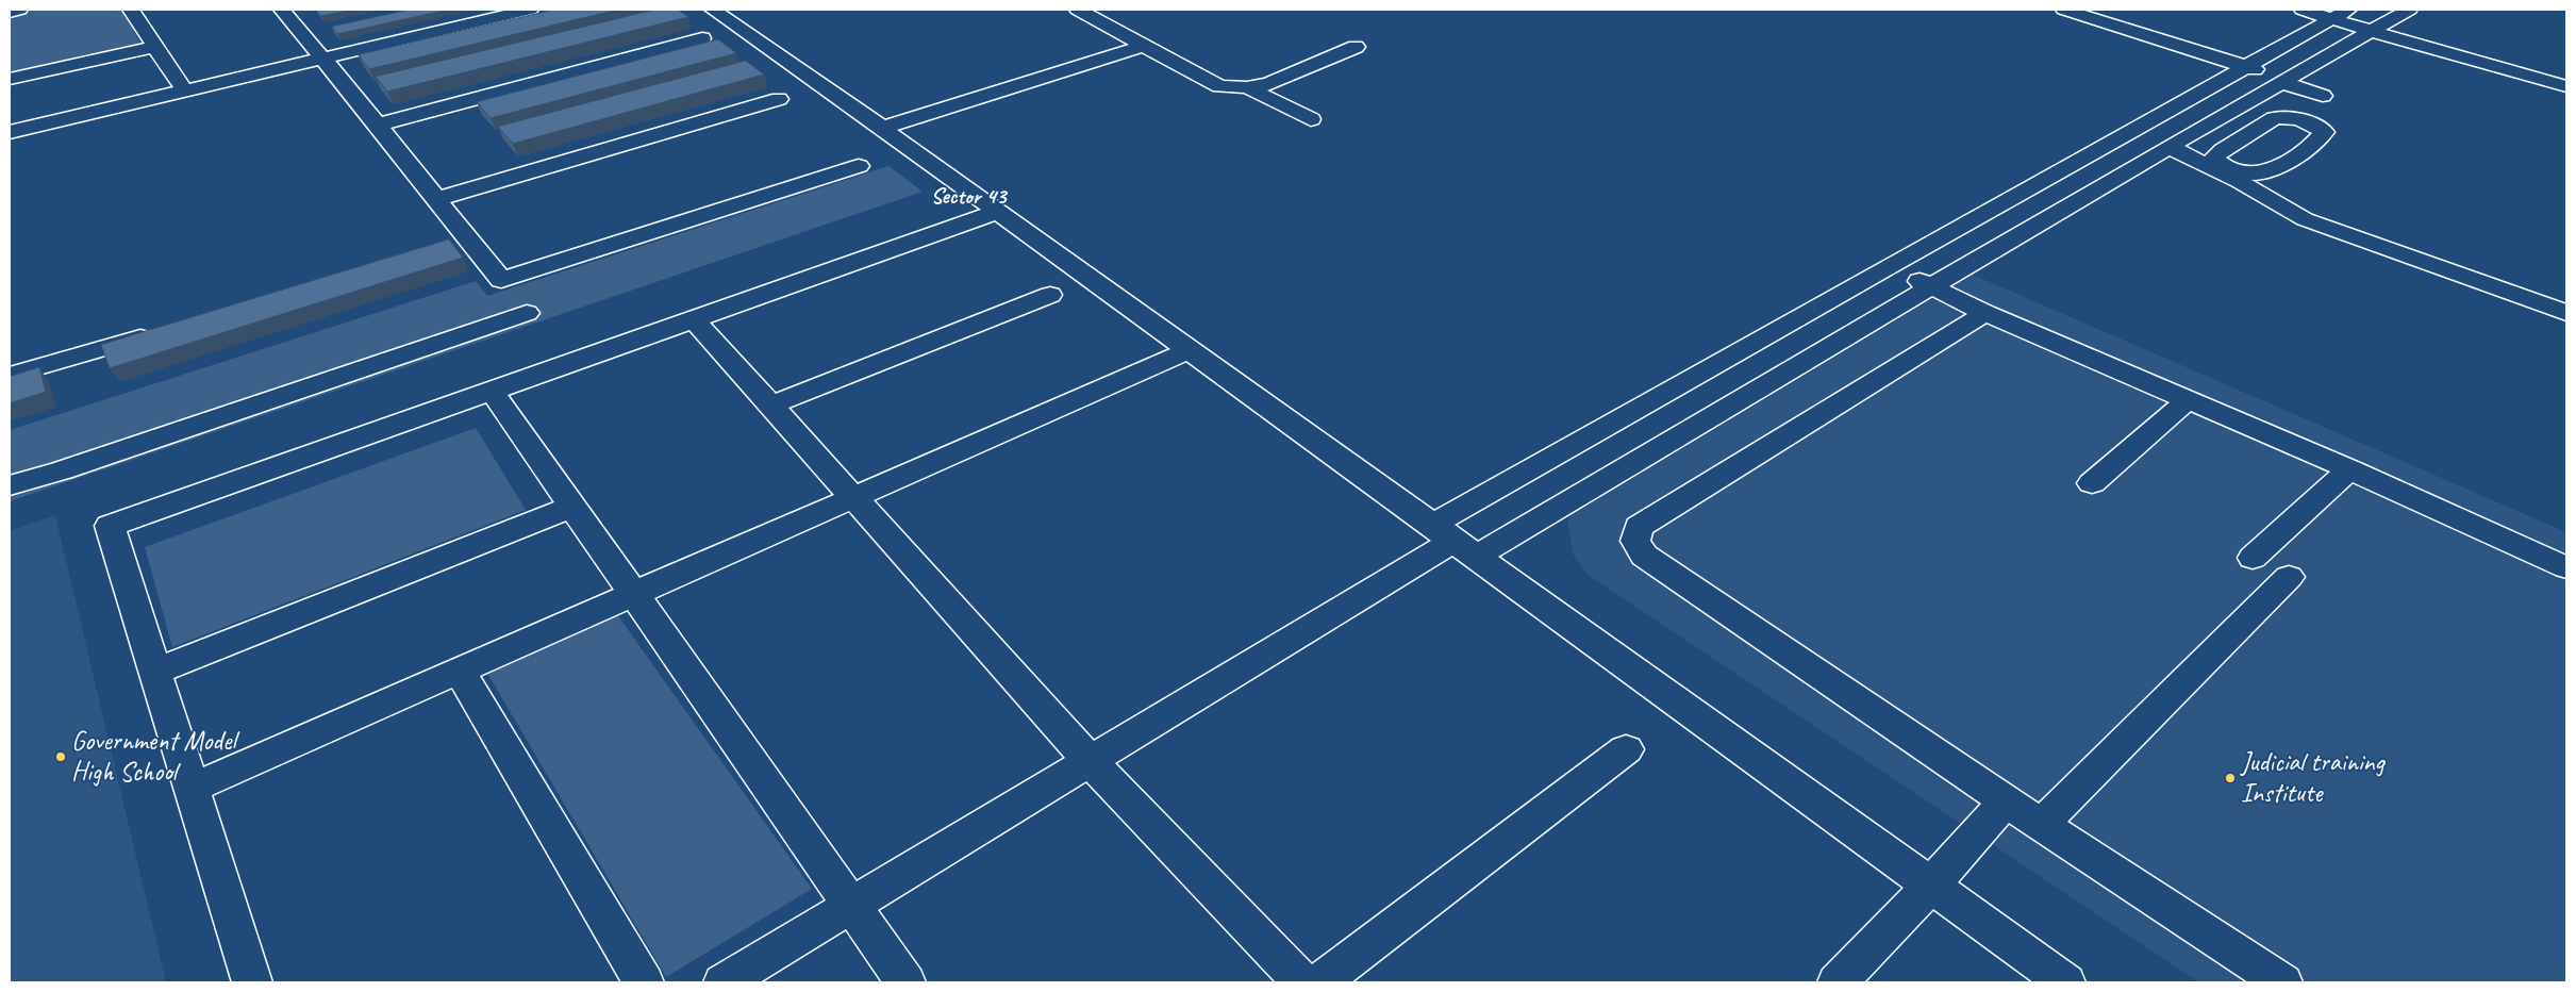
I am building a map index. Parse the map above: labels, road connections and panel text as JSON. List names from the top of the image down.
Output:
{
  "districts": ["Sector 43"],
  "places": ["Government Model High School", "Judicial training Institute"]
}
